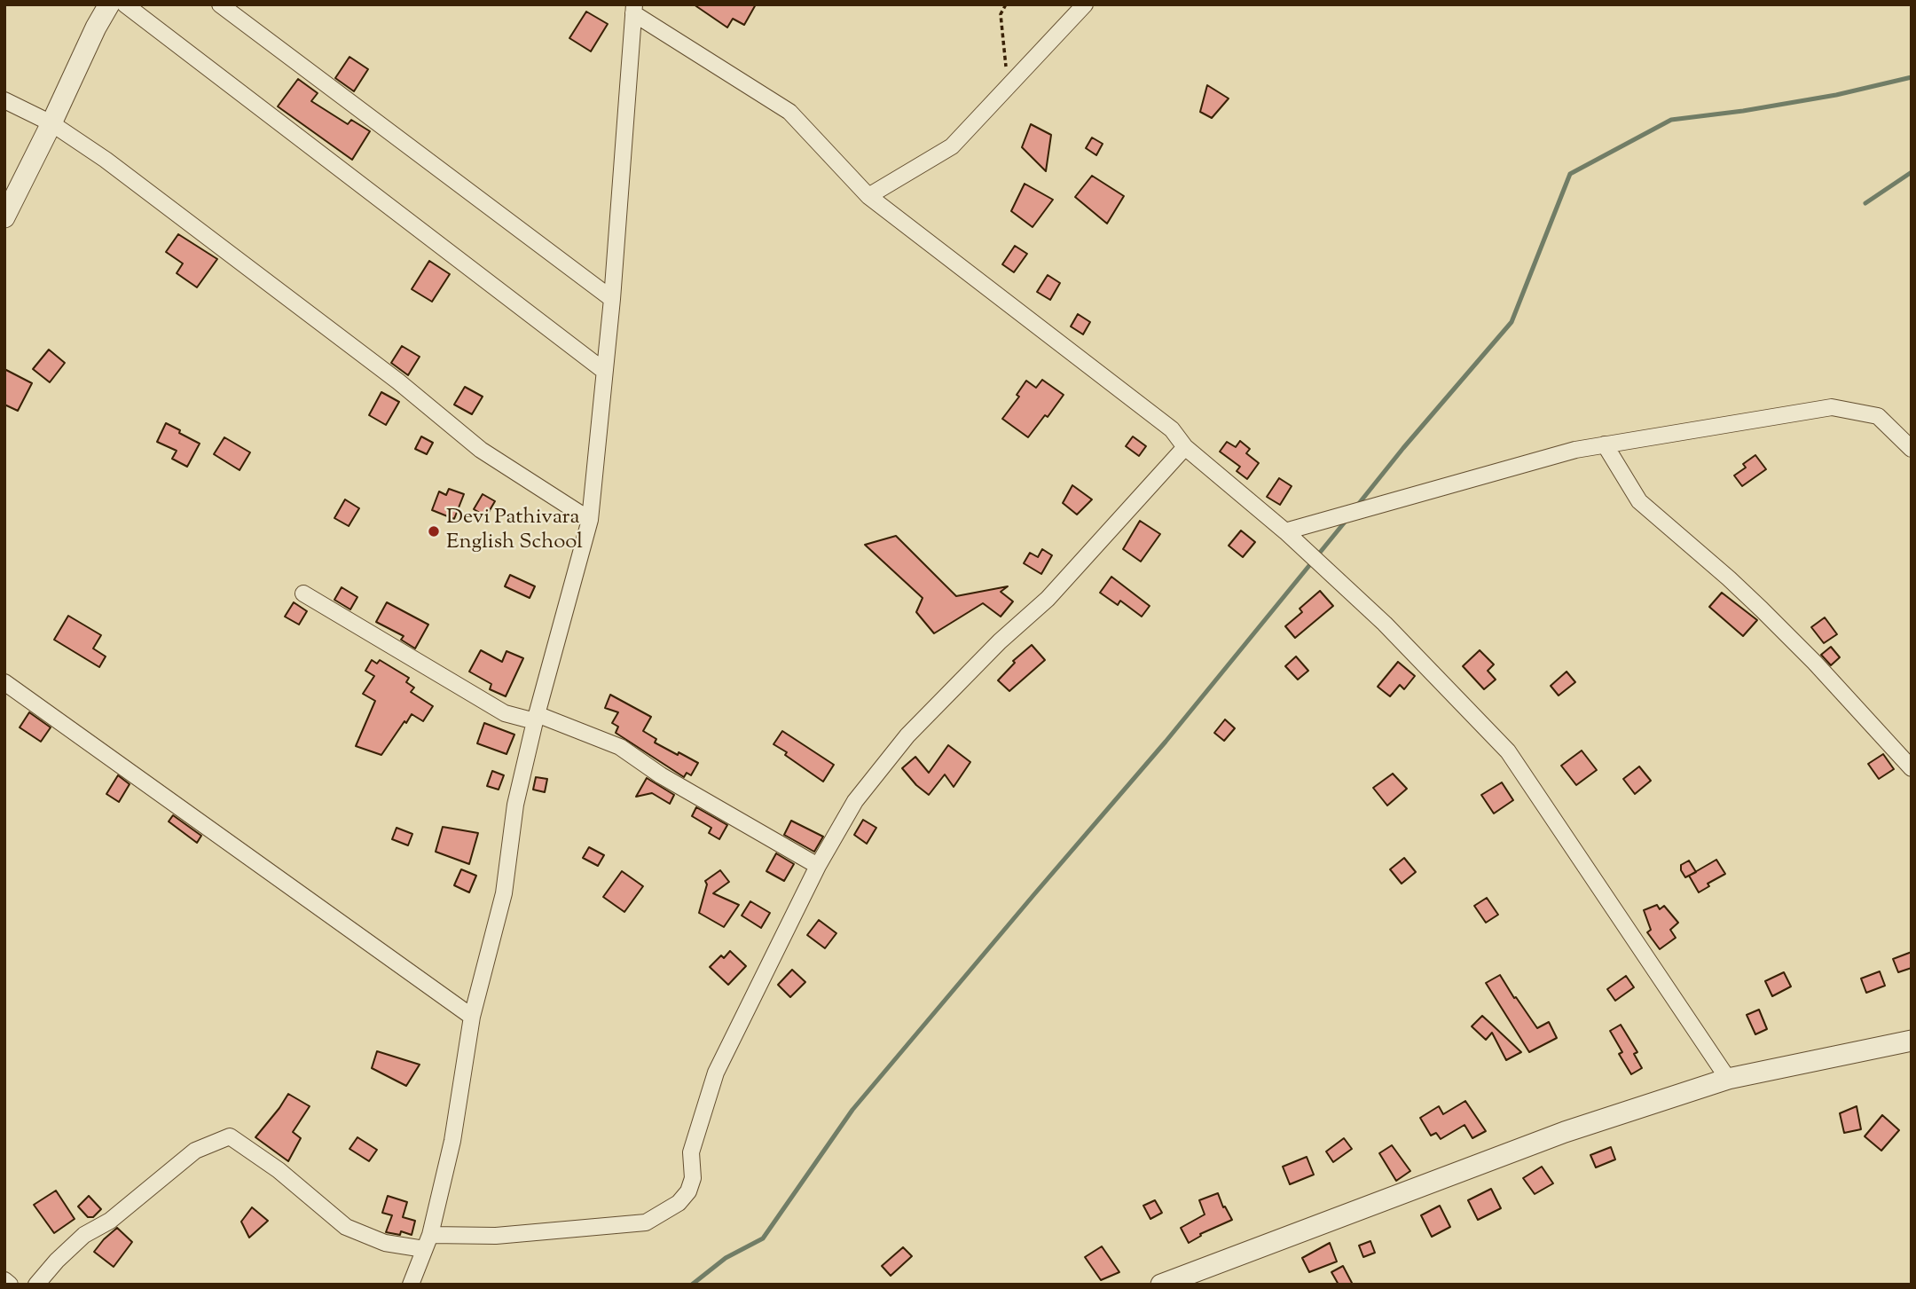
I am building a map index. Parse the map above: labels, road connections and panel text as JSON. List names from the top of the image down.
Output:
{
  "places": ["Devi Pathivara English School"]
}
